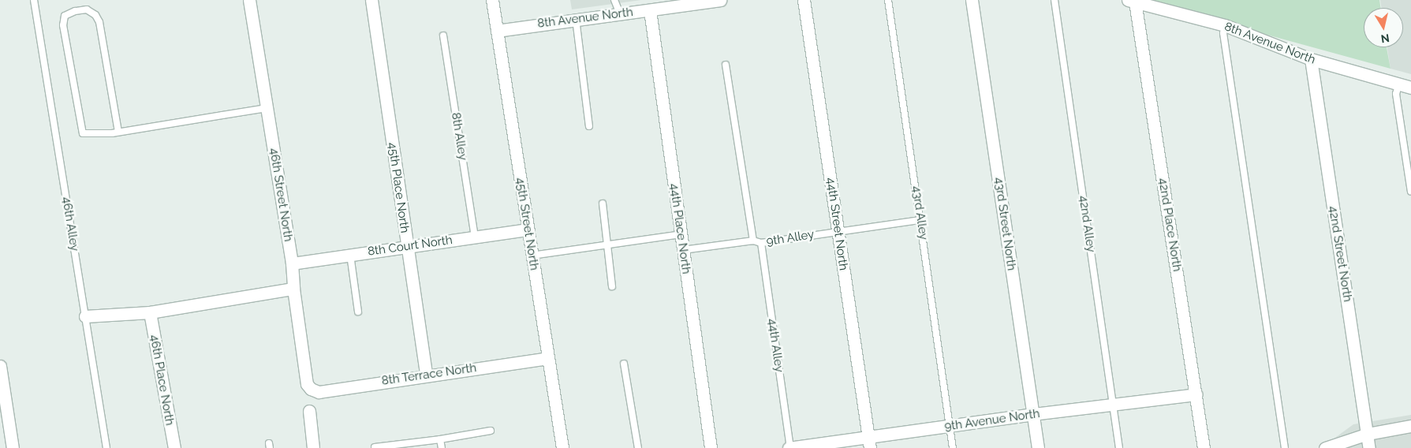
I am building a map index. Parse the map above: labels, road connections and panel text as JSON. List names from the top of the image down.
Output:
{
  "streets": {
    "street": [
      "8th Avenue North",
      "45th Place North",
      "46th Street North",
      "45th Street North",
      "44th Street North",
      "43rd Street North",
      "42nd Place North",
      "44th Place North",
      "8th Court North",
      "42nd Street North",
      "8th Terrace North",
      "46th Place North",
      "9th Avenue North"
    ],
    "lane": [
      "8th Alley",
      "43rd Alley",
      "46th Alley",
      "42nd Alley",
      "9th Alley",
      "44th Alley"
    ]
  },
  "crossings": [
    ["8th Avenue North", "45th Street North"],
    ["8th Avenue North", "42nd Place North"],
    ["8th Avenue North", "44th Place North"],
    ["8th Avenue North", "42nd Street North"],
    ["8th Alley", "8th Court North"],
    ["45th Place North", "8th Court North"],
    ["45th Place North", "8th Terrace North"],
    ["46th Street North", "8th Court North"],
    ["46th Street North", "8th Terrace North"],
    ["43rd Alley", "9th Alley"],
    ["43rd Alley", "9th Avenue North"],
    ["45th Street North", "8th Court North"],
    ["45th Street North", "8th Terrace North"],
    ["44th Street North", "9th Alley"],
    ["44th Street North", "9th Avenue North"],
    ["43rd Street North", "9th Avenue North"],
    ["42nd Alley", "9th Avenue North"],
    ["42nd Place North", "9th Avenue North"],
    ["44th Place North", "9th Alley"],
    ["9th Alley", "44th Alley"],
    ["44th Alley", "9th Avenue North"]
  ],
  "north": "bottom"
}
